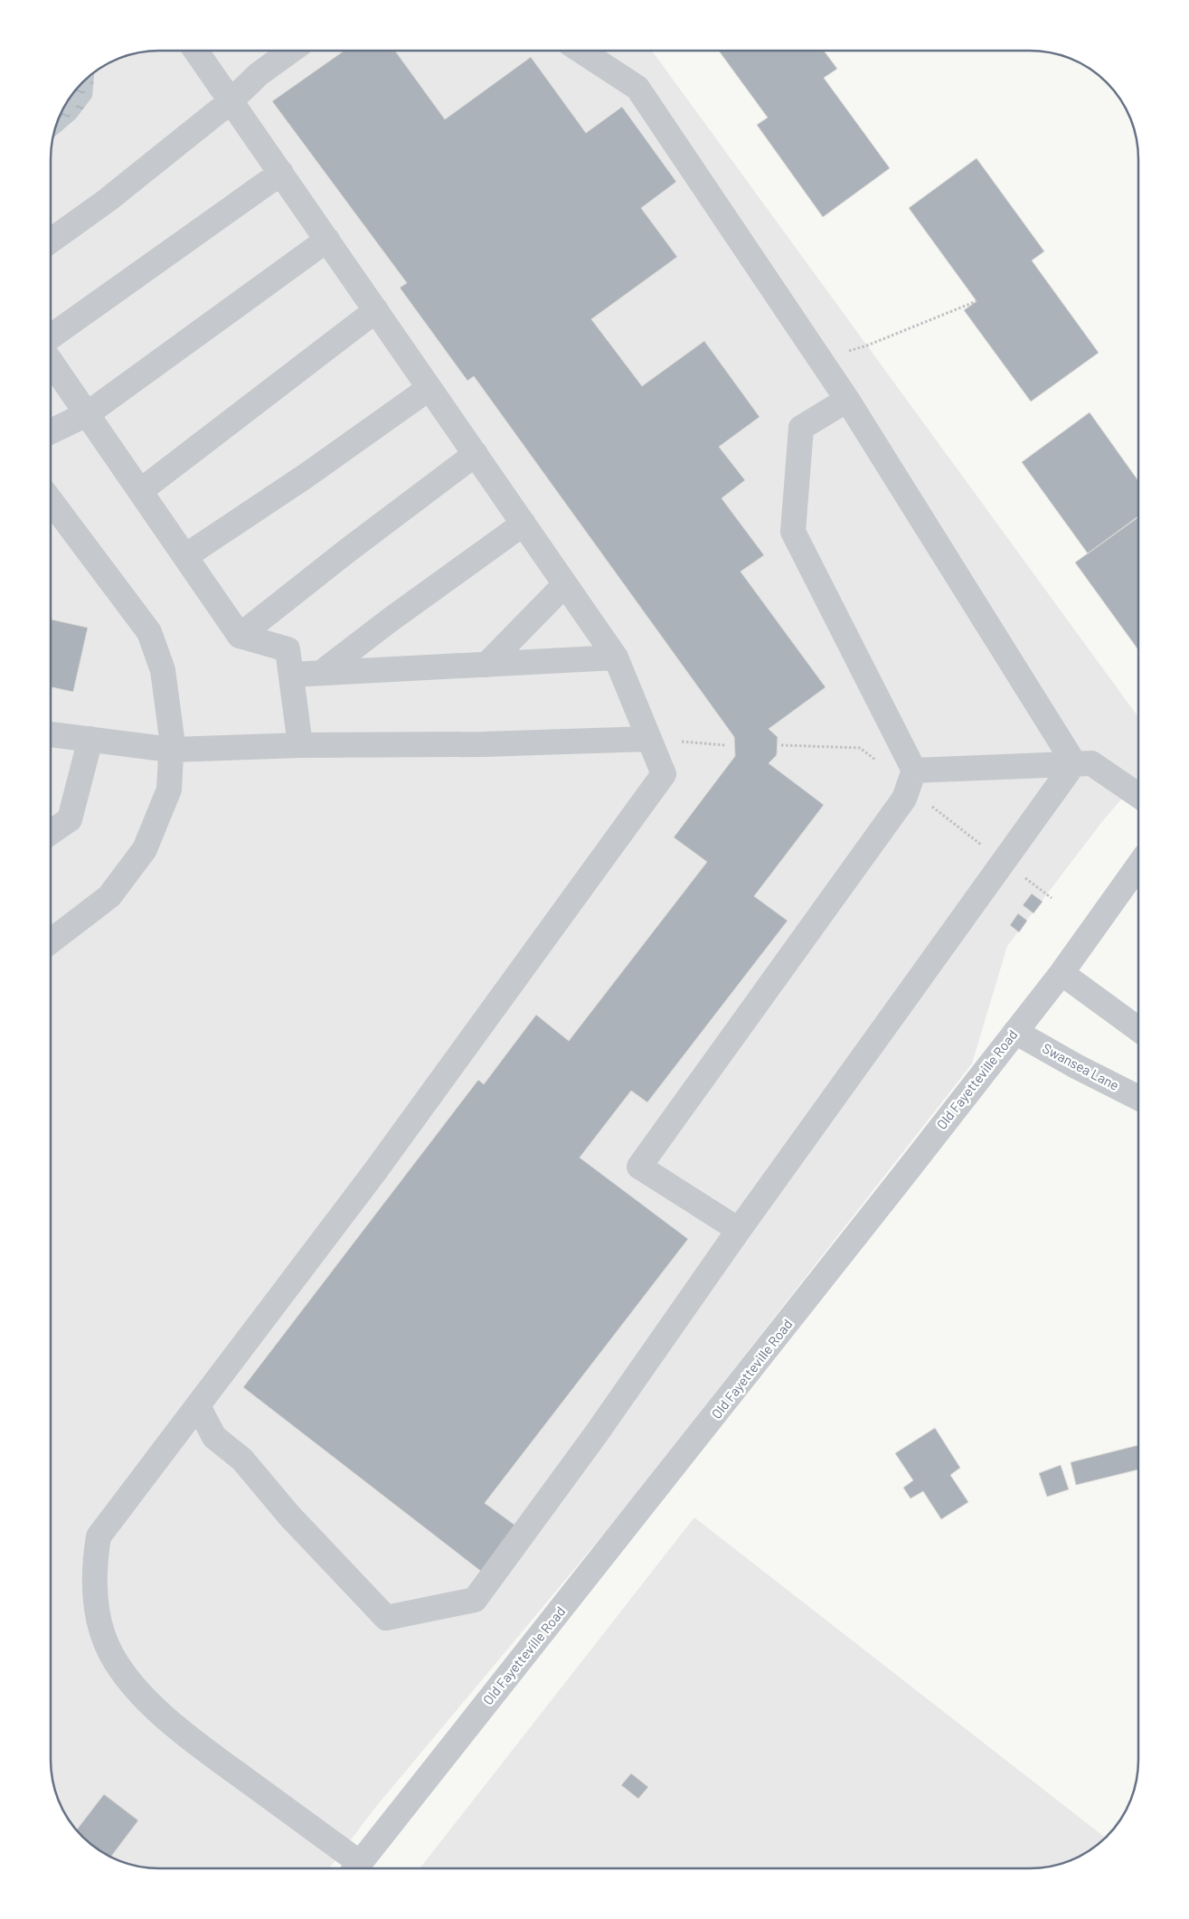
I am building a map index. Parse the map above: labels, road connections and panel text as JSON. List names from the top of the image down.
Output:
{
  "streets": {
    "street": ["Swansea Lane", "Old Fayetteville Road"]
  },
  "crossings": [
    ["Swansea Lane", "Old Fayetteville Road"]
  ]
}
